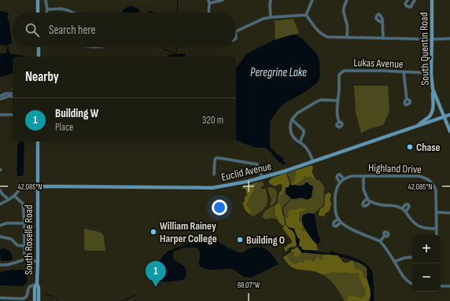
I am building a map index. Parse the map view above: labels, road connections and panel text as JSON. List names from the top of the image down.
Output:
{
  "streets": {
    "main road": ["South Quentin Road", "Euclid Avenue", "South Roselle Road"],
    "street": ["Lukas Avenue", "Highland Drive"]
  },
  "crossings": [
    ["South Quentin Road", "Lukas Avenue"],
    ["South Quentin Road", "Euclid Avenue"],
    ["Euclid Avenue", "South Roselle Road"]
  ],
  "water": ["Peregrine Lake"],
  "places": ["Chase", "William Rainey Harper College", "Building O"],
  "page": {
    "search": "Search here",
    "heading": "Nearby",
    "list": [
      {
        "mark": "1",
        "name": "Building W",
        "note": "Place",
        "value": "320 m"
      }
    ],
    "map_buttons": ["+", "−"],
    "pins": "1"
  },
  "coordinates": ["42.085°N", "88.07°W"]
}
